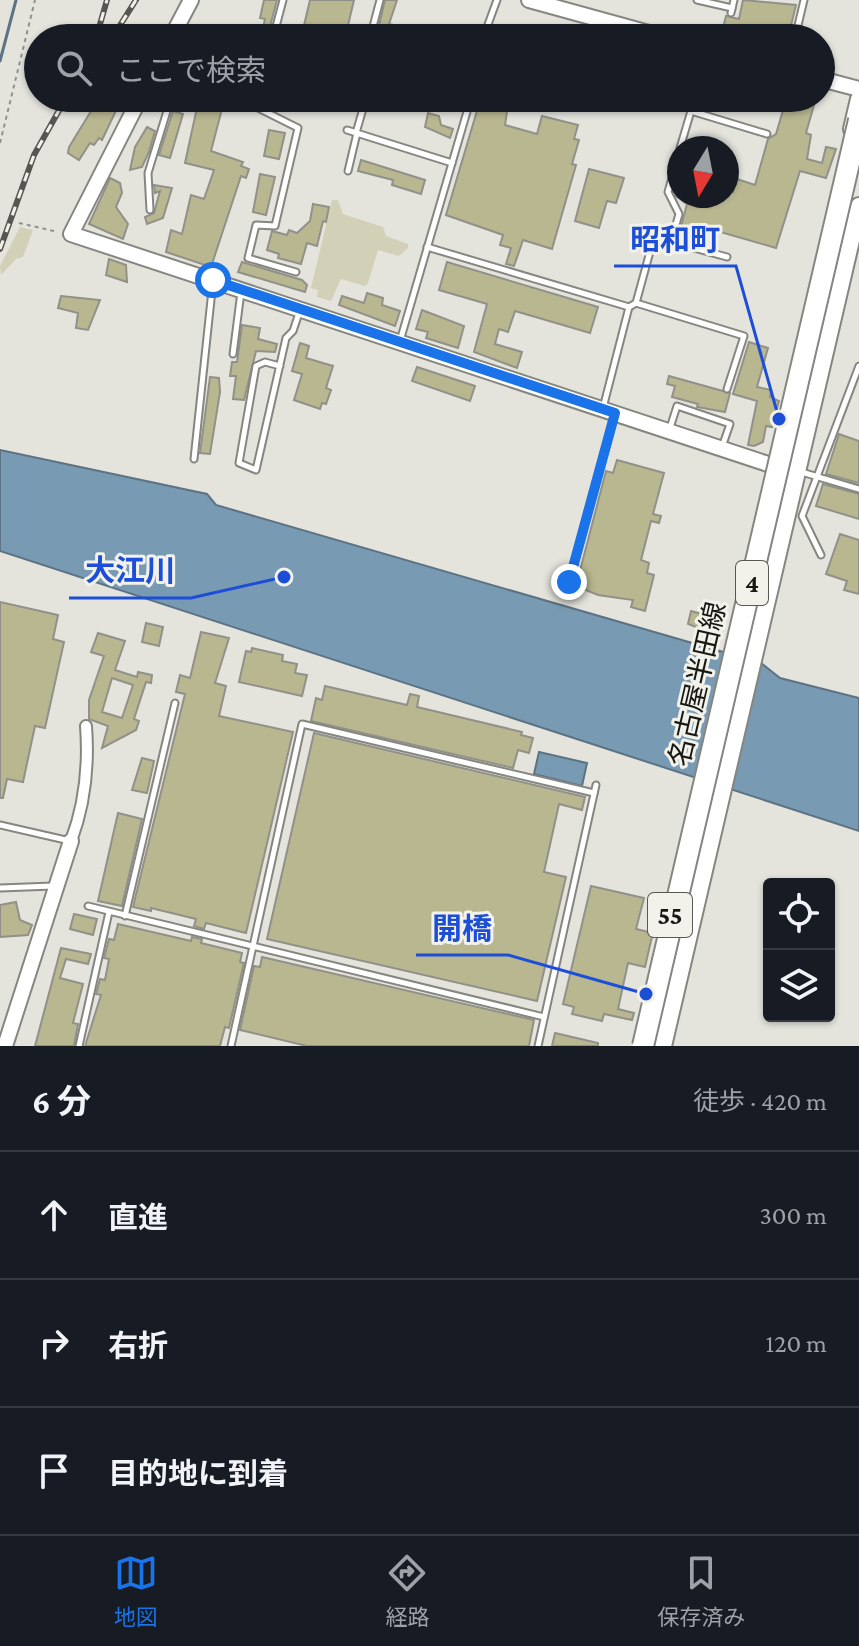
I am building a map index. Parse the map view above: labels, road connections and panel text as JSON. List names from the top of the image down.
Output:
{
  "streets": {
    "highway": ["4"],
    "main road": ["名古屋半田線", "55"]
  },
  "crossings": [
    ["4", "名古屋半田線"]
  ],
  "places": ["昭和町", "大江川", "開橋"],
  "north": "bottom",
  "page": {
    "search": "ここで検索",
    "heading": ["6 分", "徒歩 · 420 m"],
    "list": [
      ["直進", "300 m"],
      ["右折", "120 m"],
      "目的地に到着"
    ],
    "nav": ["地図", "経路", "保存済み"]
  }
}
